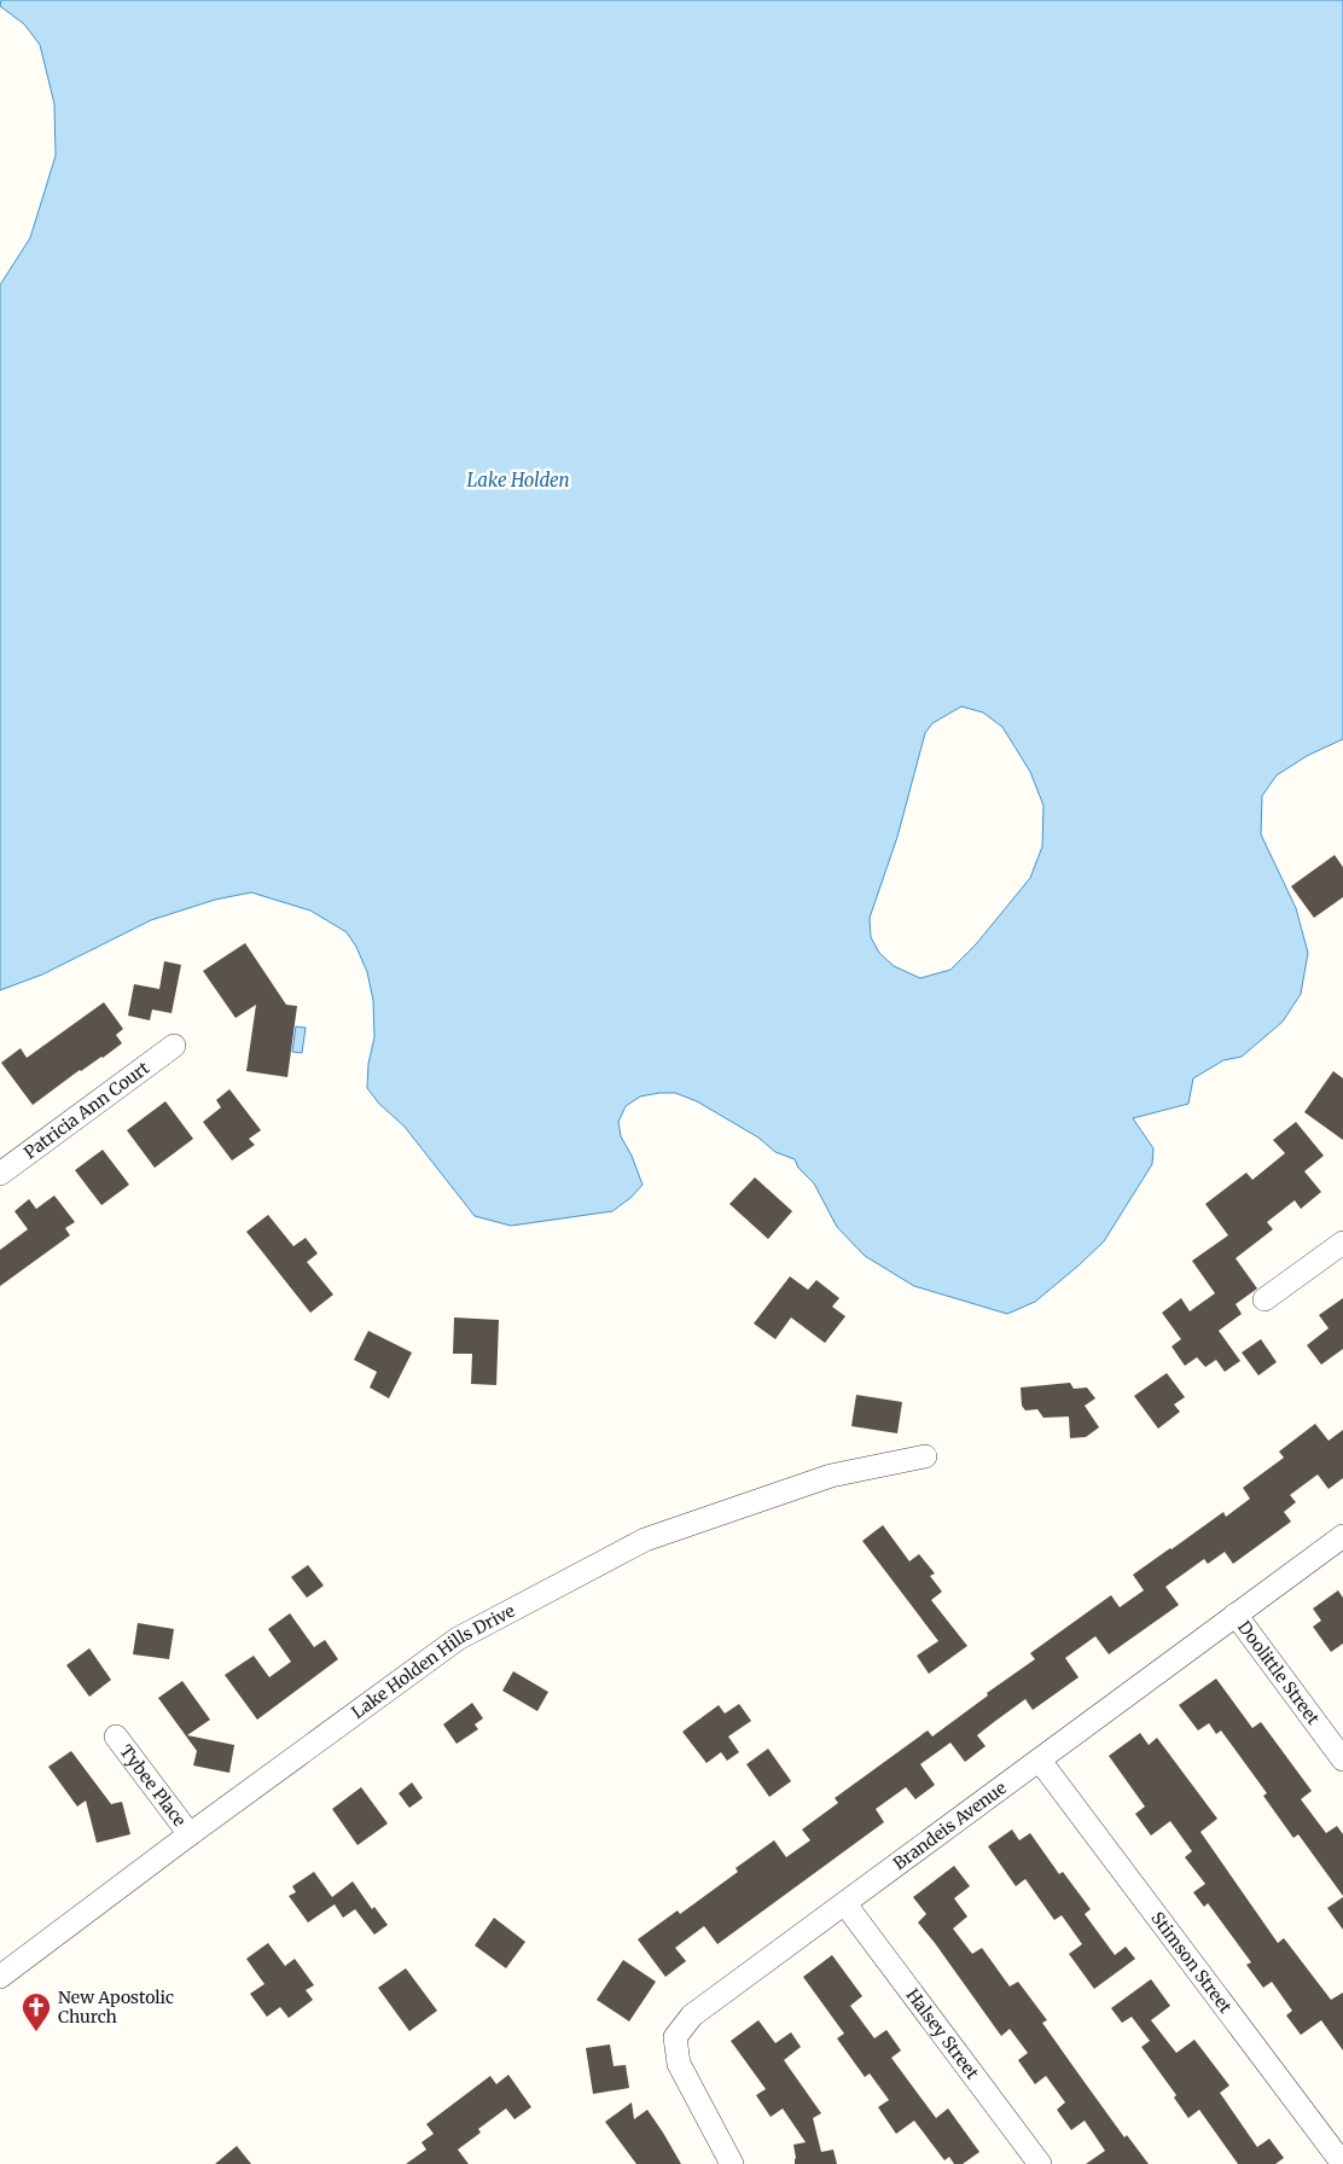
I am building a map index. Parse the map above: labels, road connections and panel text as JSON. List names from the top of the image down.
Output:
{
  "streets": {
    "street": [
      "Patricia Ann Court",
      "Lake Holden Hills Drive",
      "Doolittle Street",
      "Tybee Place",
      "Brandeis Avenue",
      "Stimson Street",
      "Halsey Street"
    ]
  },
  "crossings": [
    ["Lake Holden Hills Drive", "Tybee Place"],
    ["Doolittle Street", "Brandeis Avenue"],
    ["Brandeis Avenue", "Stimson Street"],
    ["Brandeis Avenue", "Halsey Street"]
  ],
  "water": ["Lake Holden"],
  "places": {
    "church": ["New Apostolic Church"]
  }
}
